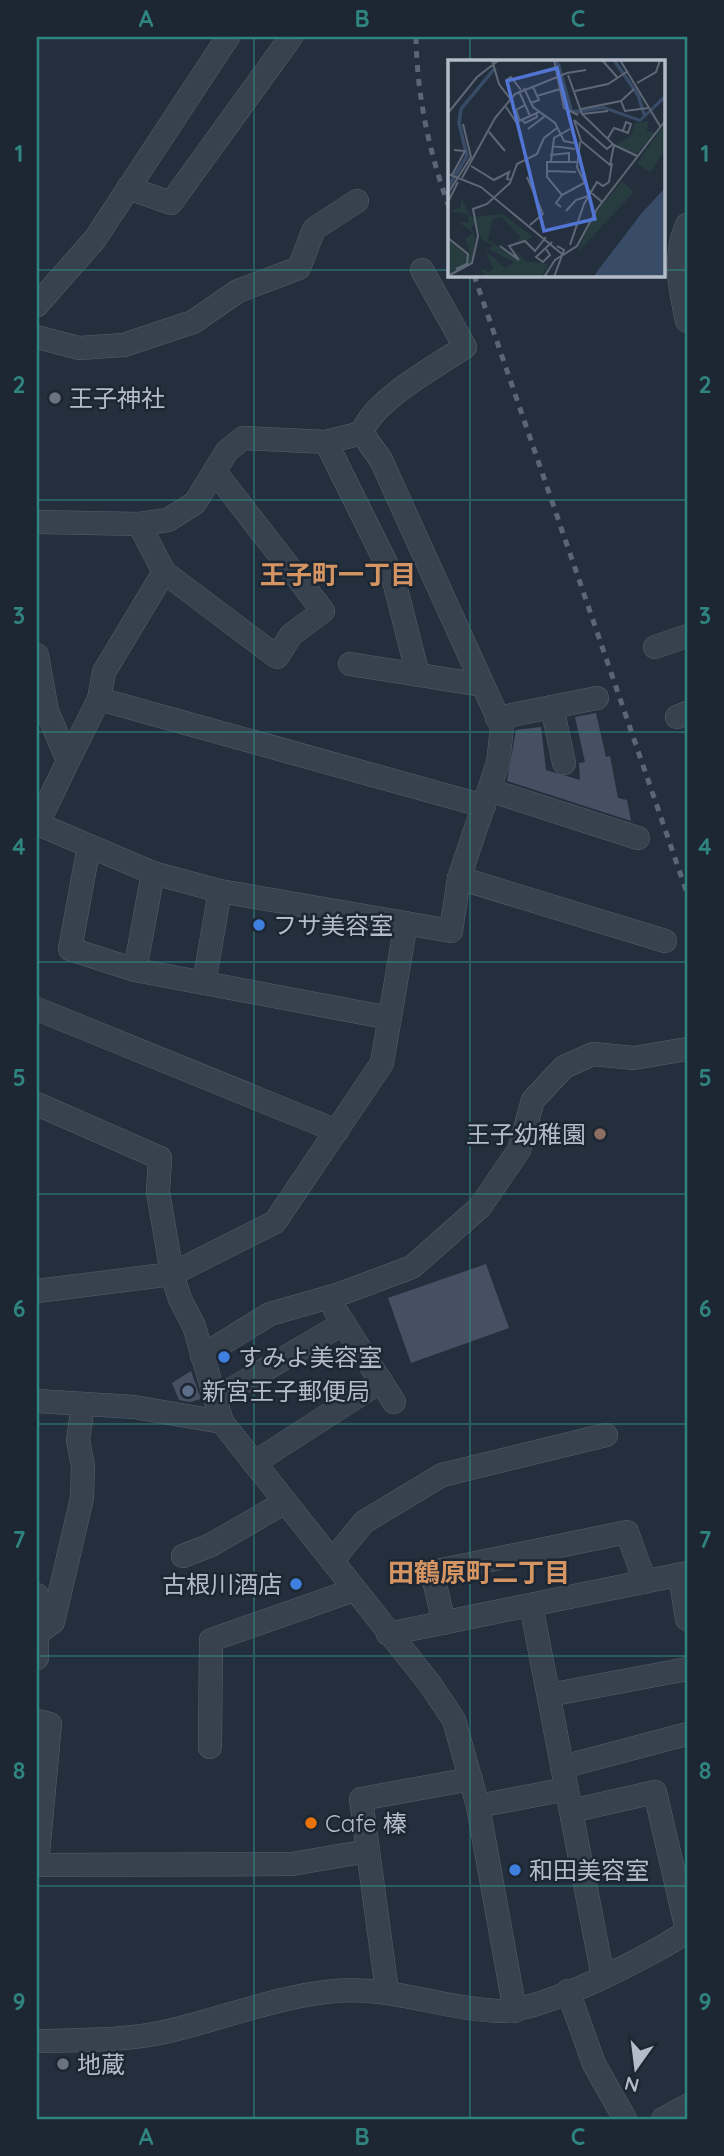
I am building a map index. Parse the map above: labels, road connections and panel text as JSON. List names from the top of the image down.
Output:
{
  "districts": ["王子町一丁目", "田鶴原町二丁目"],
  "places": [
    "王子神社",
    "フサ美容室",
    "王子幼稚園",
    "すみよ美容室",
    "新宮王子郵便局",
    "古根川酒店",
    "Cafe 榛",
    "和田美容室",
    "地蔵"
  ],
  "north": "bottom",
  "grid": {
    "columns": ["A", "B", "C"],
    "rows": [
      "1",
      "2",
      "3",
      "4",
      "5",
      "6",
      "7",
      "8",
      "9"
    ]
  }
}
